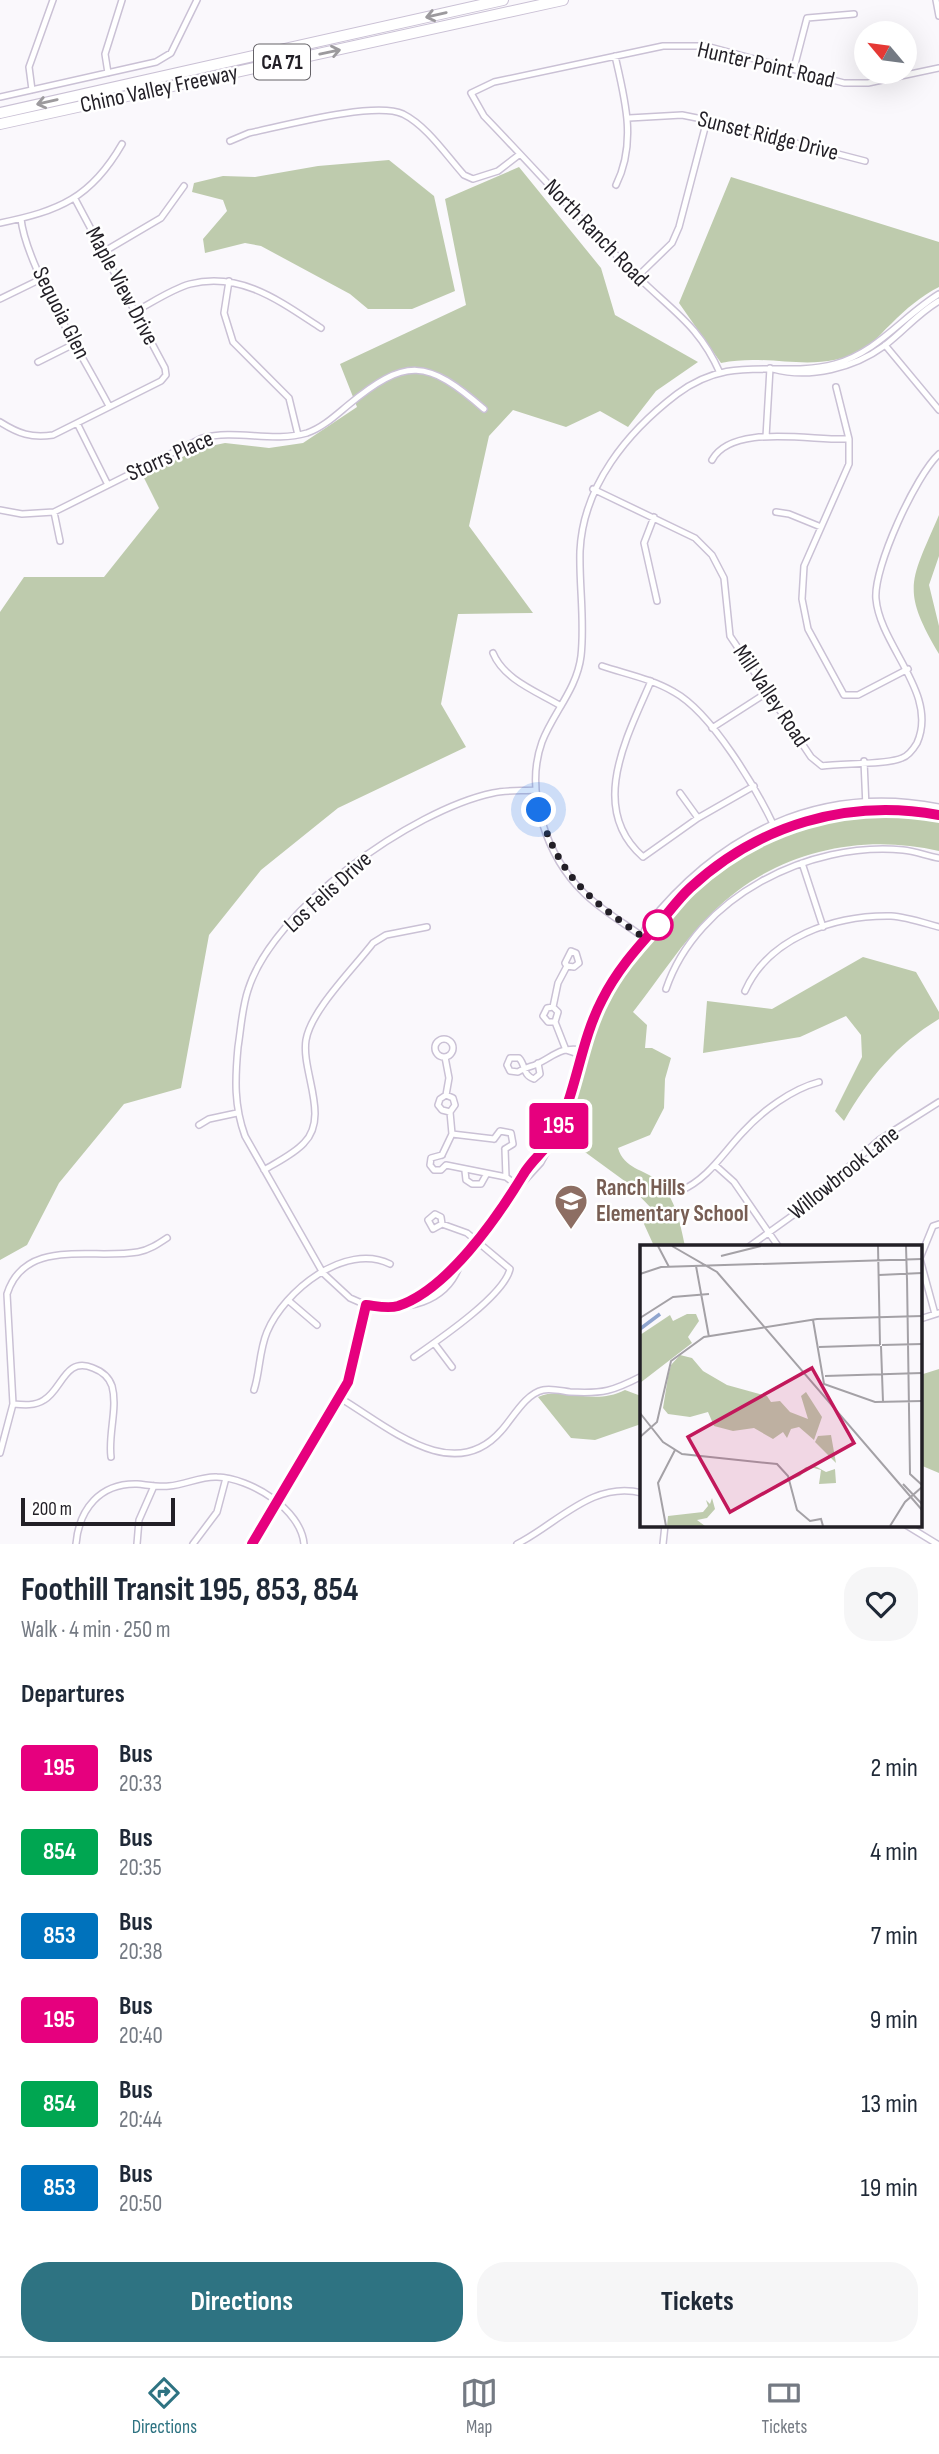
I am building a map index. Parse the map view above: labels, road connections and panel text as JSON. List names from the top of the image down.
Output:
{
  "streets": {
    "highway": ["CA 71", "Chino Valley Freeway"],
    "street": [
      "Hunter Point Road",
      "Sunset Ridge Drive",
      "North Ranch Road",
      "Maple View Drive",
      "Sequoia Glen",
      "Storrs Place",
      "Mill Valley Road",
      "Los Felis Drive",
      "Willowbrook Lane"
    ]
  },
  "crossings": [
    ["Hunter Point Road", "North Ranch Road"],
    ["Maple View Drive", "Sequoia Glen"]
  ],
  "places": {
    "school or university": ["Ranch Hills Elementary School"]
  },
  "lines": ["bus line 195"],
  "scale_bar": "200 m",
  "north": "top left",
  "page": {
    "on_map": "195",
    "scale": "200 m",
    "heading": [
      ["Foothill Transit 195, 853, 854", "Walk · 4 min · 250 m"],
      "Departures"
    ],
    "list": [
      {
        "mark": "195",
        "name": "Bus",
        "note": "20:33",
        "value": "2 min"
      },
      {
        "mark": "854",
        "name": "Bus",
        "note": "20:35",
        "value": "4 min"
      },
      {
        "mark": "853",
        "name": "Bus",
        "note": "20:38",
        "value": "7 min"
      },
      {
        "mark": "195",
        "name": "Bus",
        "note": "20:40",
        "value": "9 min"
      },
      {
        "mark": "854",
        "name": "Bus",
        "note": "20:44",
        "value": "13 min"
      },
      {
        "mark": "853",
        "name": "Bus",
        "note": "20:50",
        "value": "19 min"
      }
    ],
    "buttons": ["Directions", "Tickets"],
    "tabs": ["Directions", "Map", "Tickets"]
  }
}
